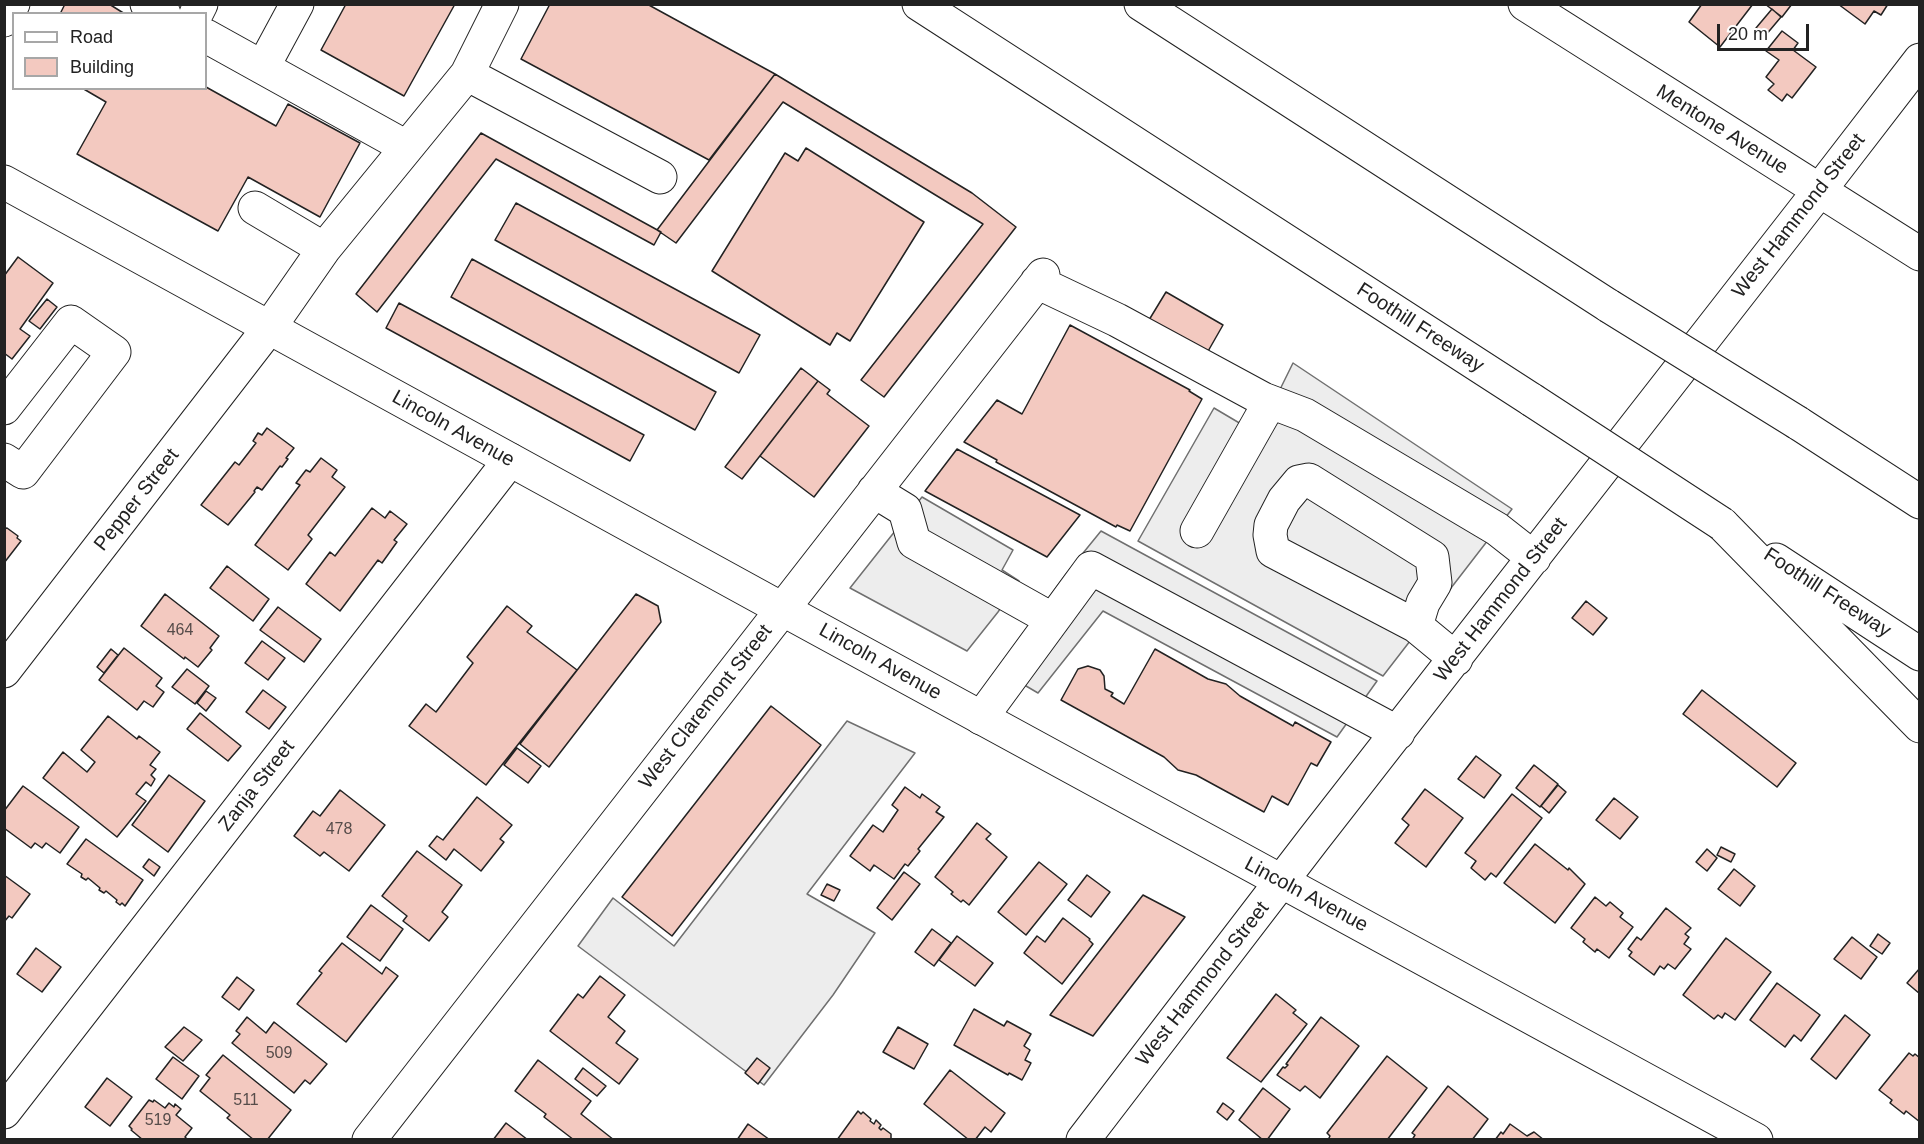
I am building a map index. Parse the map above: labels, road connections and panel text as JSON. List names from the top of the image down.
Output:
{
  "streets": {
    "main road": [
      "Mentone Avenue",
      "West Hammond Street",
      "Foothill Freeway",
      "Lincoln Avenue",
      "Pepper Street",
      "West Claremont Street",
      "Zanja Street"
    ]
  },
  "crossings": [
    ["Mentone Avenue", "West Hammond Street"],
    ["West Hammond Street", "Lincoln Avenue"],
    ["Lincoln Avenue", "Pepper Street"],
    ["Lincoln Avenue", "West Claremont Street"],
    ["Lincoln Avenue", "Zanja Street"]
  ],
  "house_numbers": [
    "464",
    "478",
    "509",
    "511",
    "519"
  ],
  "legend": ["Road", "Building"],
  "scale_bar": "20 m"
}
